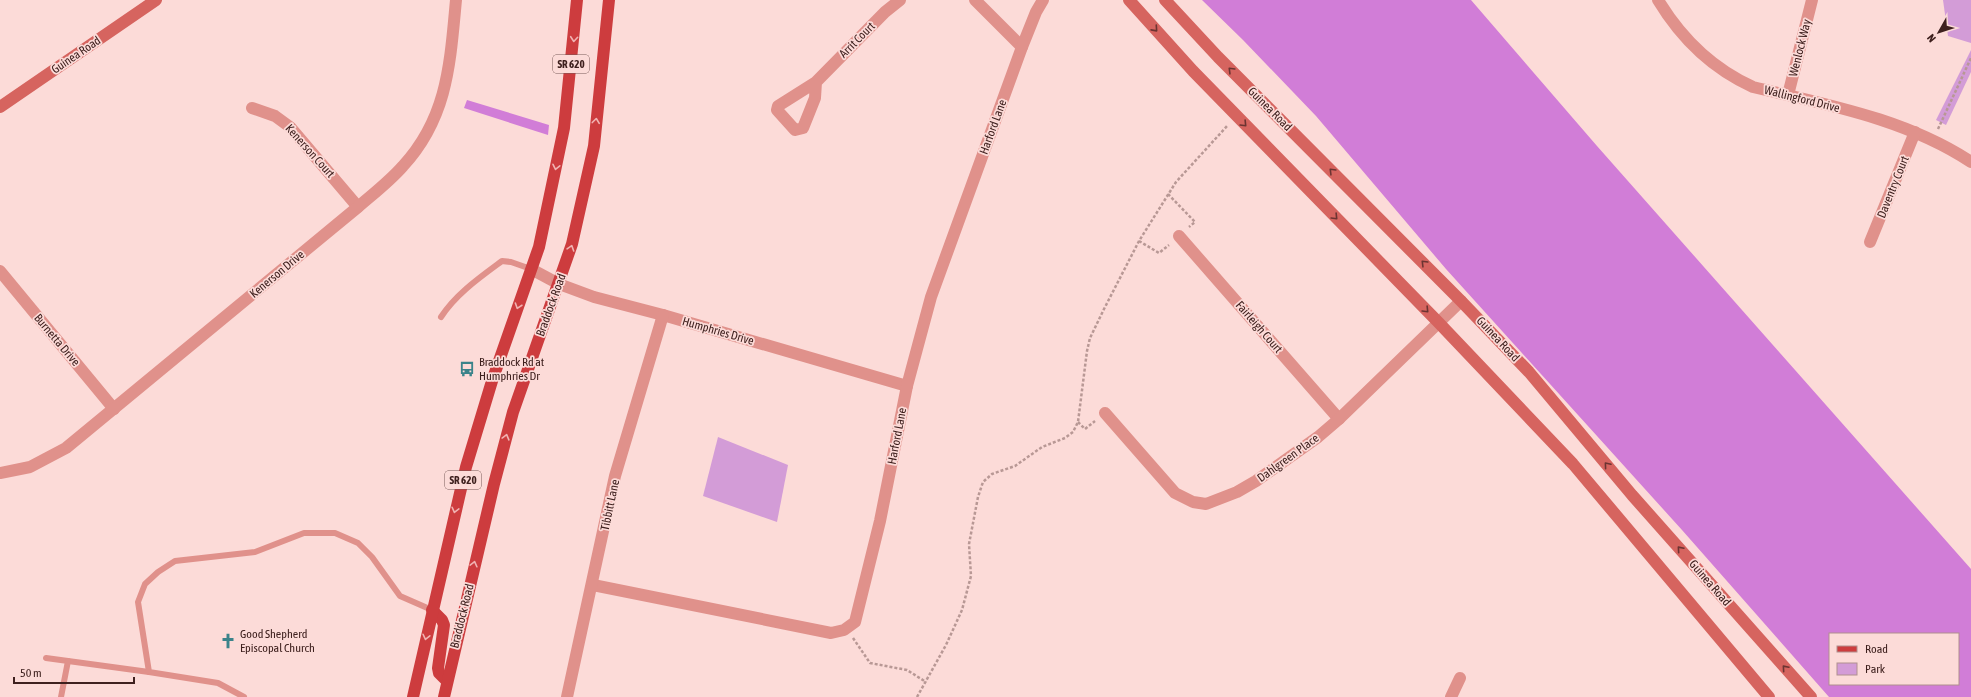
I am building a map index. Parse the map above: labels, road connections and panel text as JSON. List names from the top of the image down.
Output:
{
  "streets": {
    "main road": ["Guinea Road", "SR 620", "Braddock Road"],
    "street": [
      "Arrit Court",
      "Wenlock Way",
      "Wallingford Drive",
      "Harford Lane",
      "Kenerson Court",
      "Daventry Court",
      "Kenerson Drive",
      "Fairleigh Court",
      "Humphries Drive",
      "Burnetta Drive",
      "Dahlgreen Place",
      "Tibbitt Lane"
    ]
  },
  "crossings": [
    ["Wenlock Way", "Wallingford Drive"],
    ["Guinea Road", "Dahlgreen Place"],
    ["SR 620", "Humphries Drive"],
    ["Wallingford Drive", "Daventry Court"],
    ["Harford Lane", "Humphries Drive"],
    ["Kenerson Court", "Kenerson Drive"],
    ["Kenerson Drive", "Burnetta Drive"],
    ["Braddock Road", "Humphries Drive"],
    ["Fairleigh Court", "Dahlgreen Place"],
    ["Humphries Drive", "Tibbitt Lane"]
  ],
  "places": {
    "bus stop": ["Braddock Rd at Humphries Dr"],
    "church": ["Good Shepherd Episcopal Church"]
  },
  "legend": ["Road", "Park"],
  "scale_bar": "50 m",
  "north": "bottom left"
}
